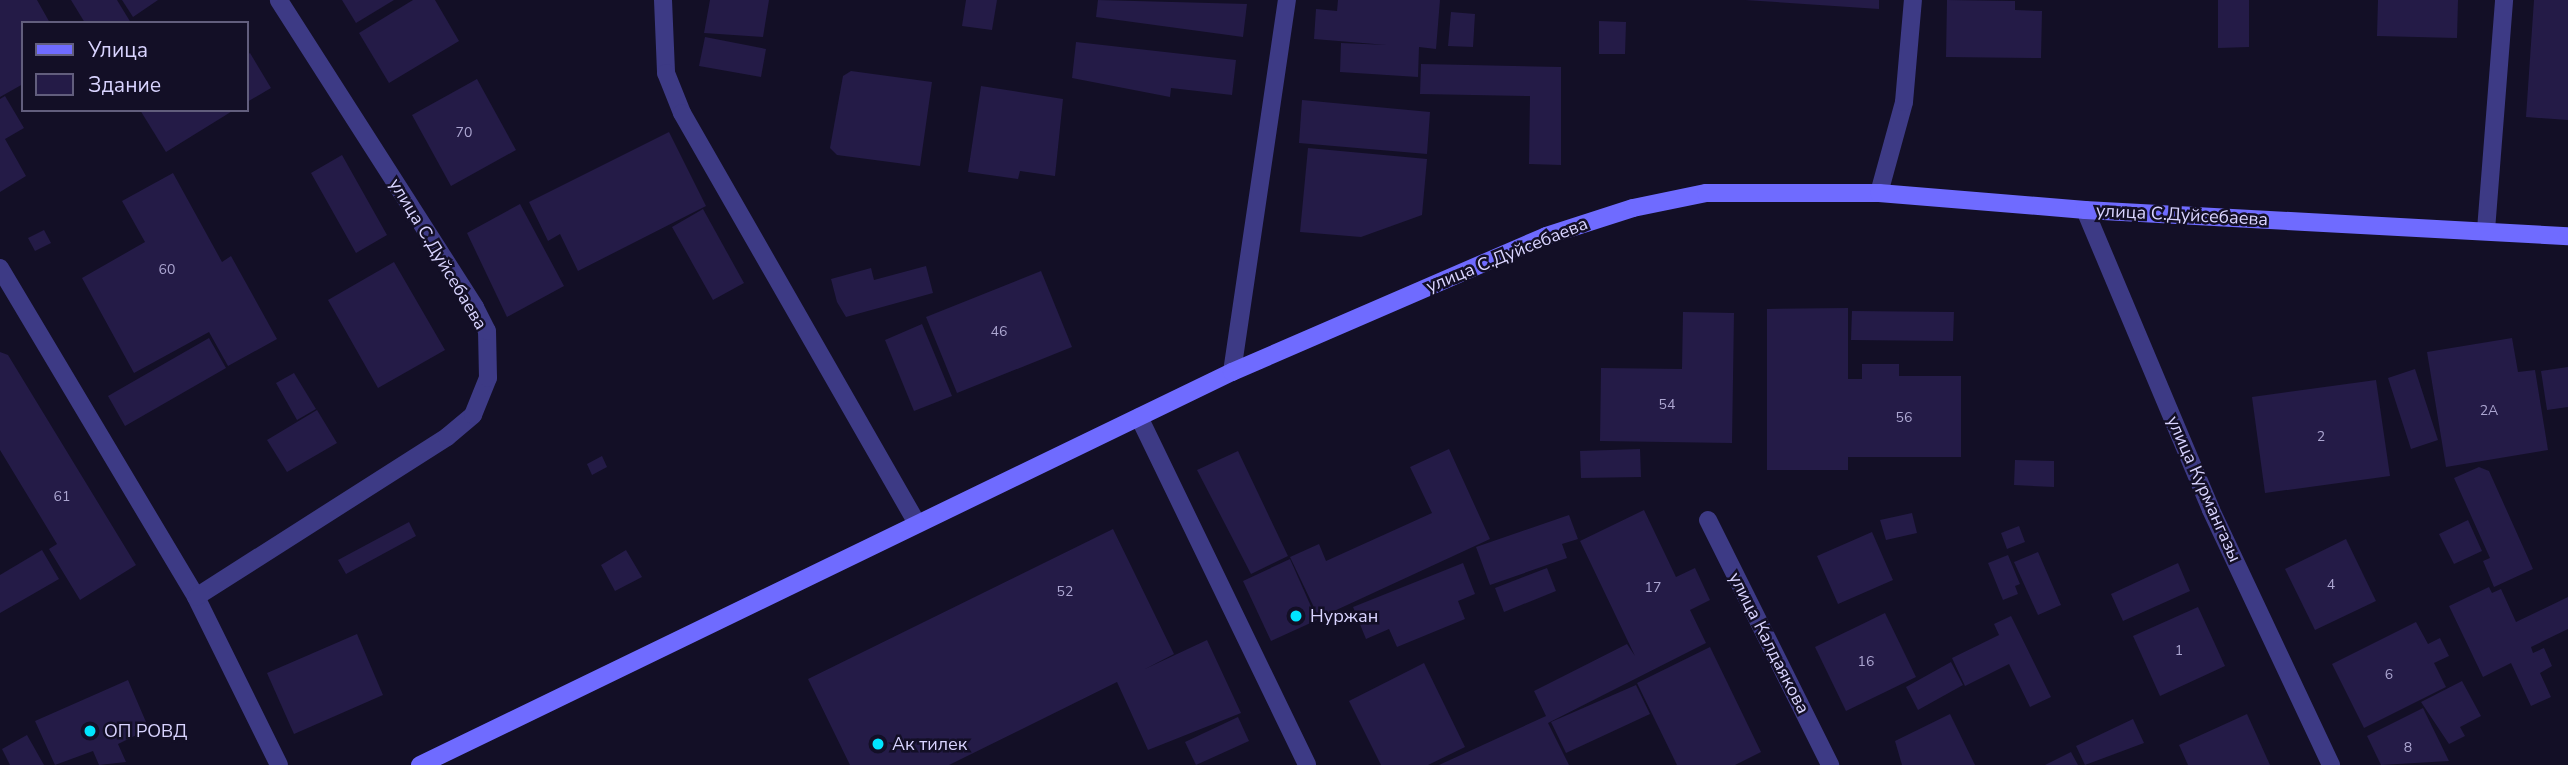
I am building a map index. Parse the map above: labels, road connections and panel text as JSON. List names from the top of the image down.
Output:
{
  "streets": {
    "street": ["улица С.Дуйсебаева", "улица Курмангазы", "улица Калдаякова"]
  },
  "crossings": [
    ["улица С.Дуйсебаева", "улица Курмангазы"]
  ],
  "places": ["Нуржан", "ОП РОВД", "Ак тилек"],
  "house_numbers": [
    "70",
    "60",
    "46",
    "54",
    "2А",
    "56",
    "2",
    "61",
    "4",
    "17",
    "52",
    "1",
    "16",
    "6",
    "8"
  ],
  "legend": ["Улица", "Здание"]
}
